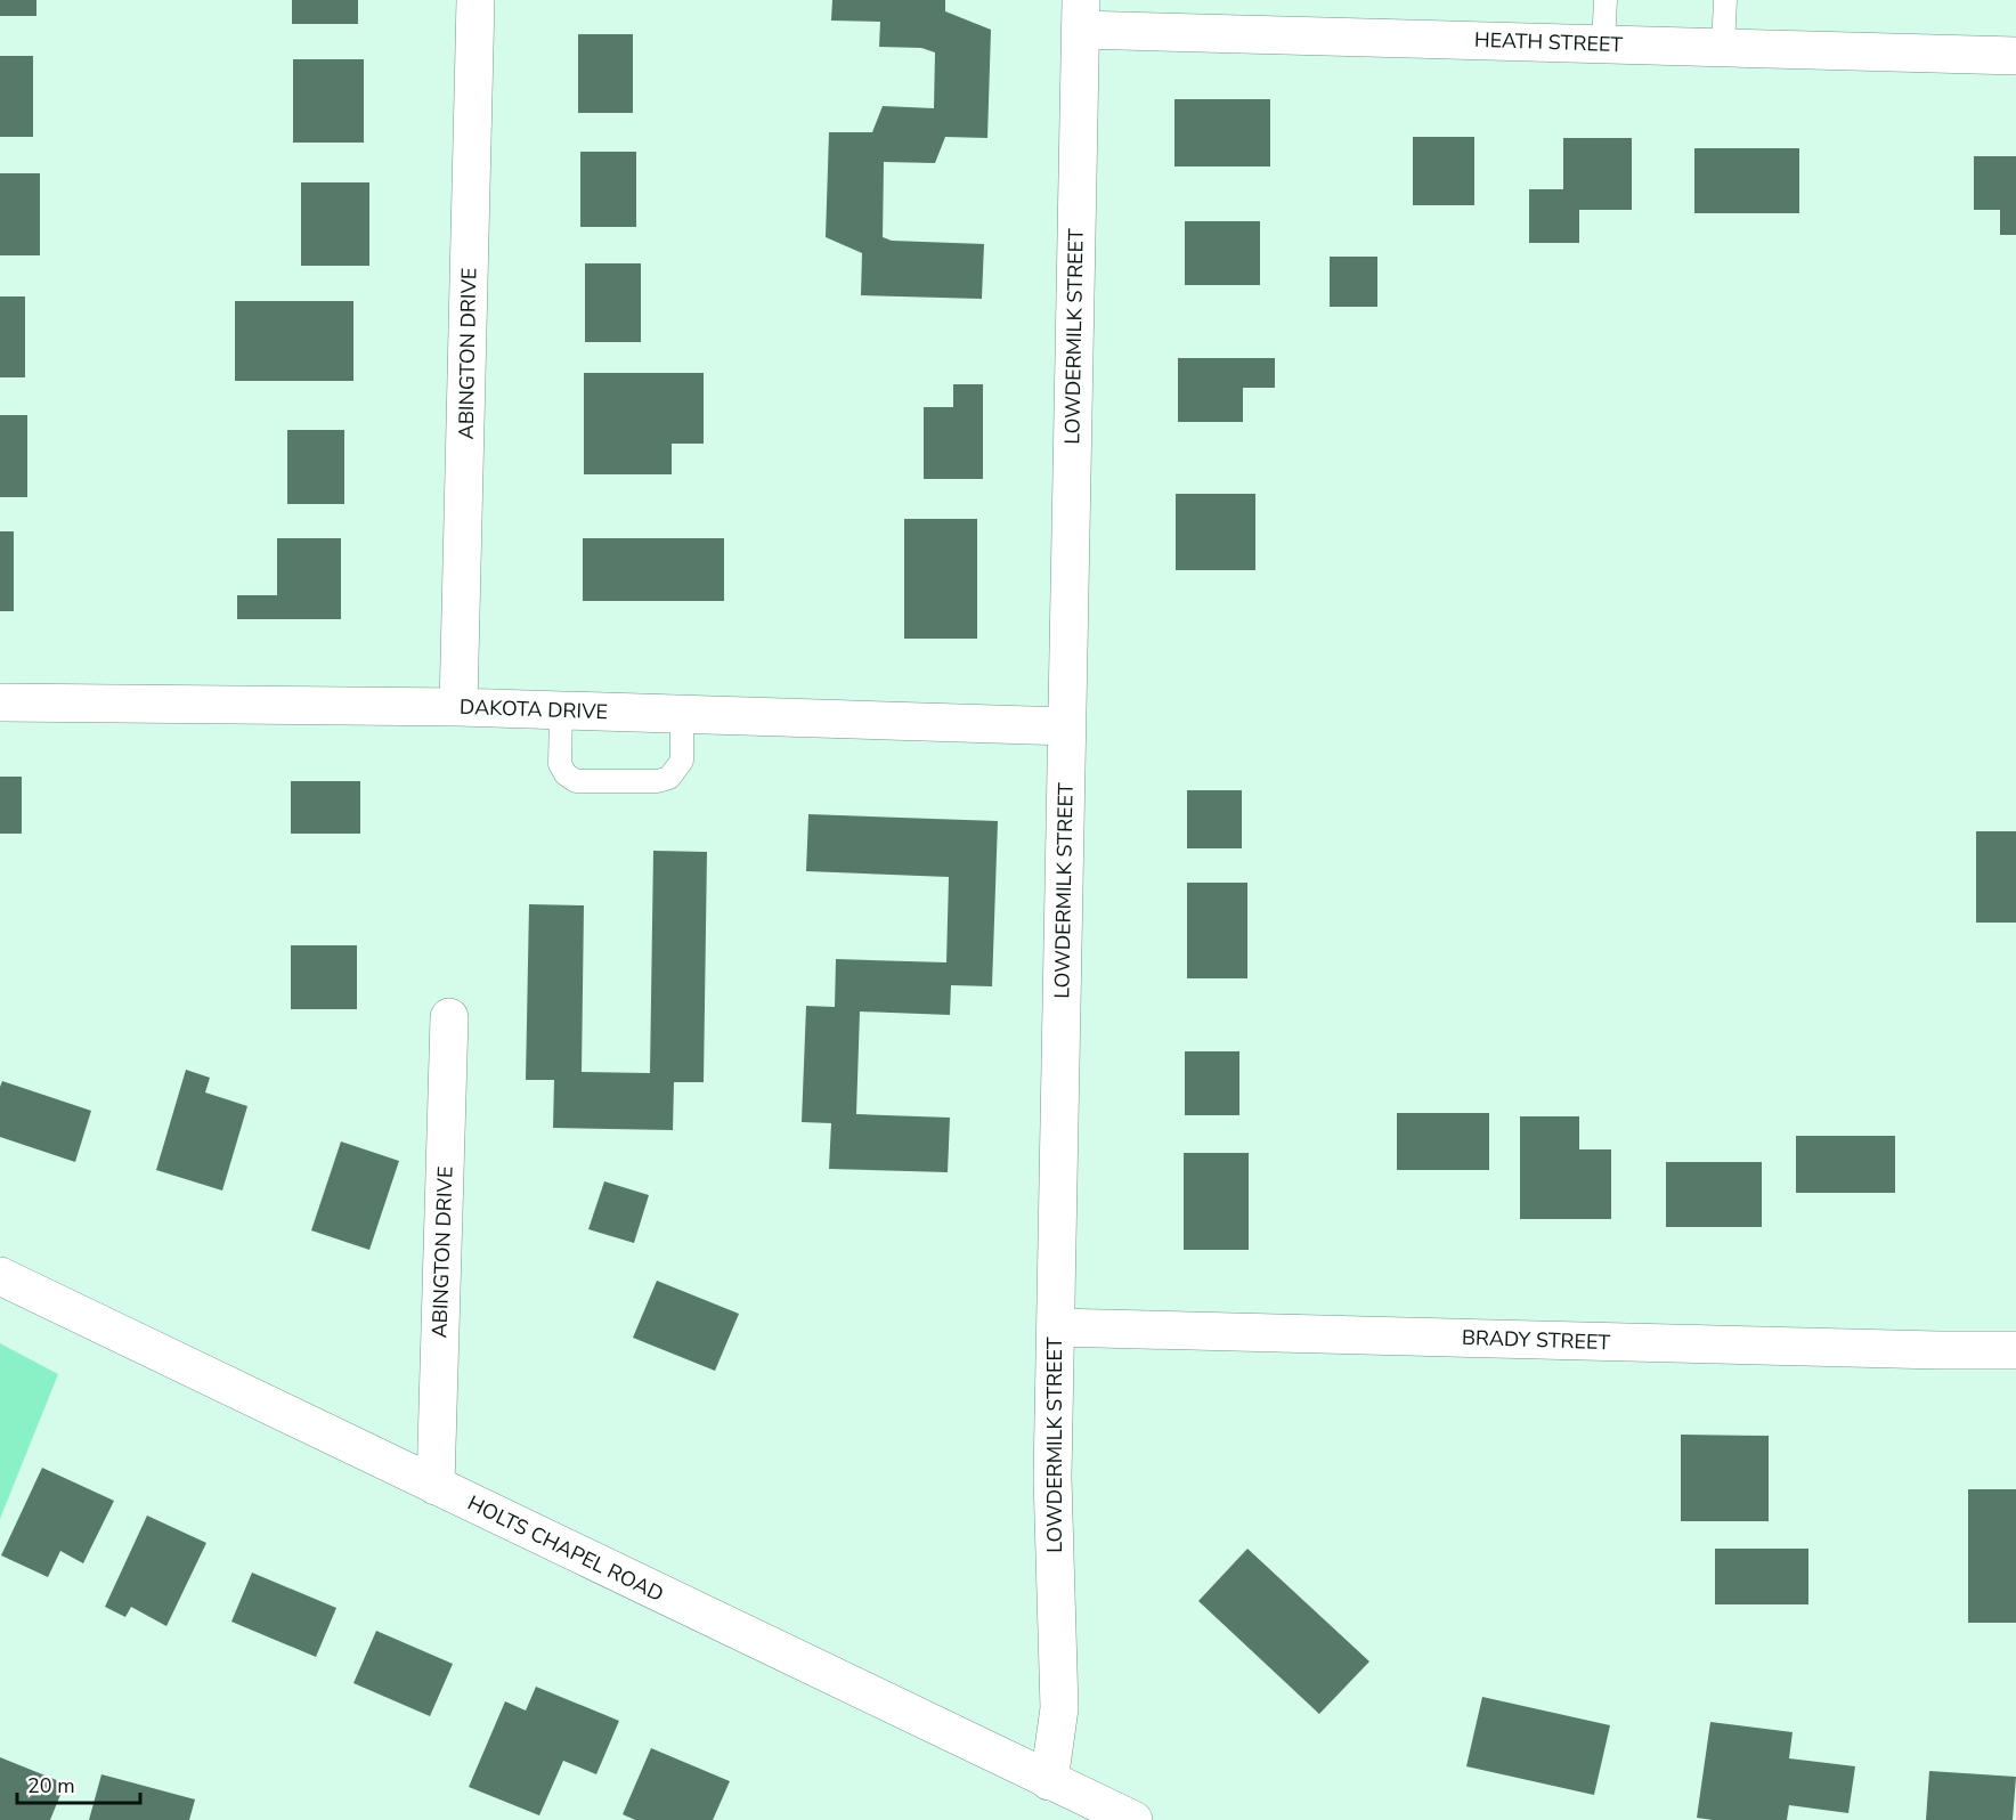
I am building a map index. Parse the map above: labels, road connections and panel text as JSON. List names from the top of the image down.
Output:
{
  "streets": {
    "street": [
      "HEATH STREET",
      "LOWDERMILK STREET",
      "ABINGTON DRIVE",
      "DAKOTA DRIVE",
      "BRADY STREET",
      "HOLTS CHAPEL ROAD"
    ]
  },
  "crossings": [
    ["HEATH STREET", "LOWDERMILK STREET"],
    ["LOWDERMILK STREET", "DAKOTA DRIVE"],
    ["LOWDERMILK STREET", "BRADY STREET"],
    ["LOWDERMILK STREET", "HOLTS CHAPEL ROAD"],
    ["ABINGTON DRIVE", "DAKOTA DRIVE"],
    ["ABINGTON DRIVE", "HOLTS CHAPEL ROAD"]
  ],
  "scale_bar": "20 m"
}
